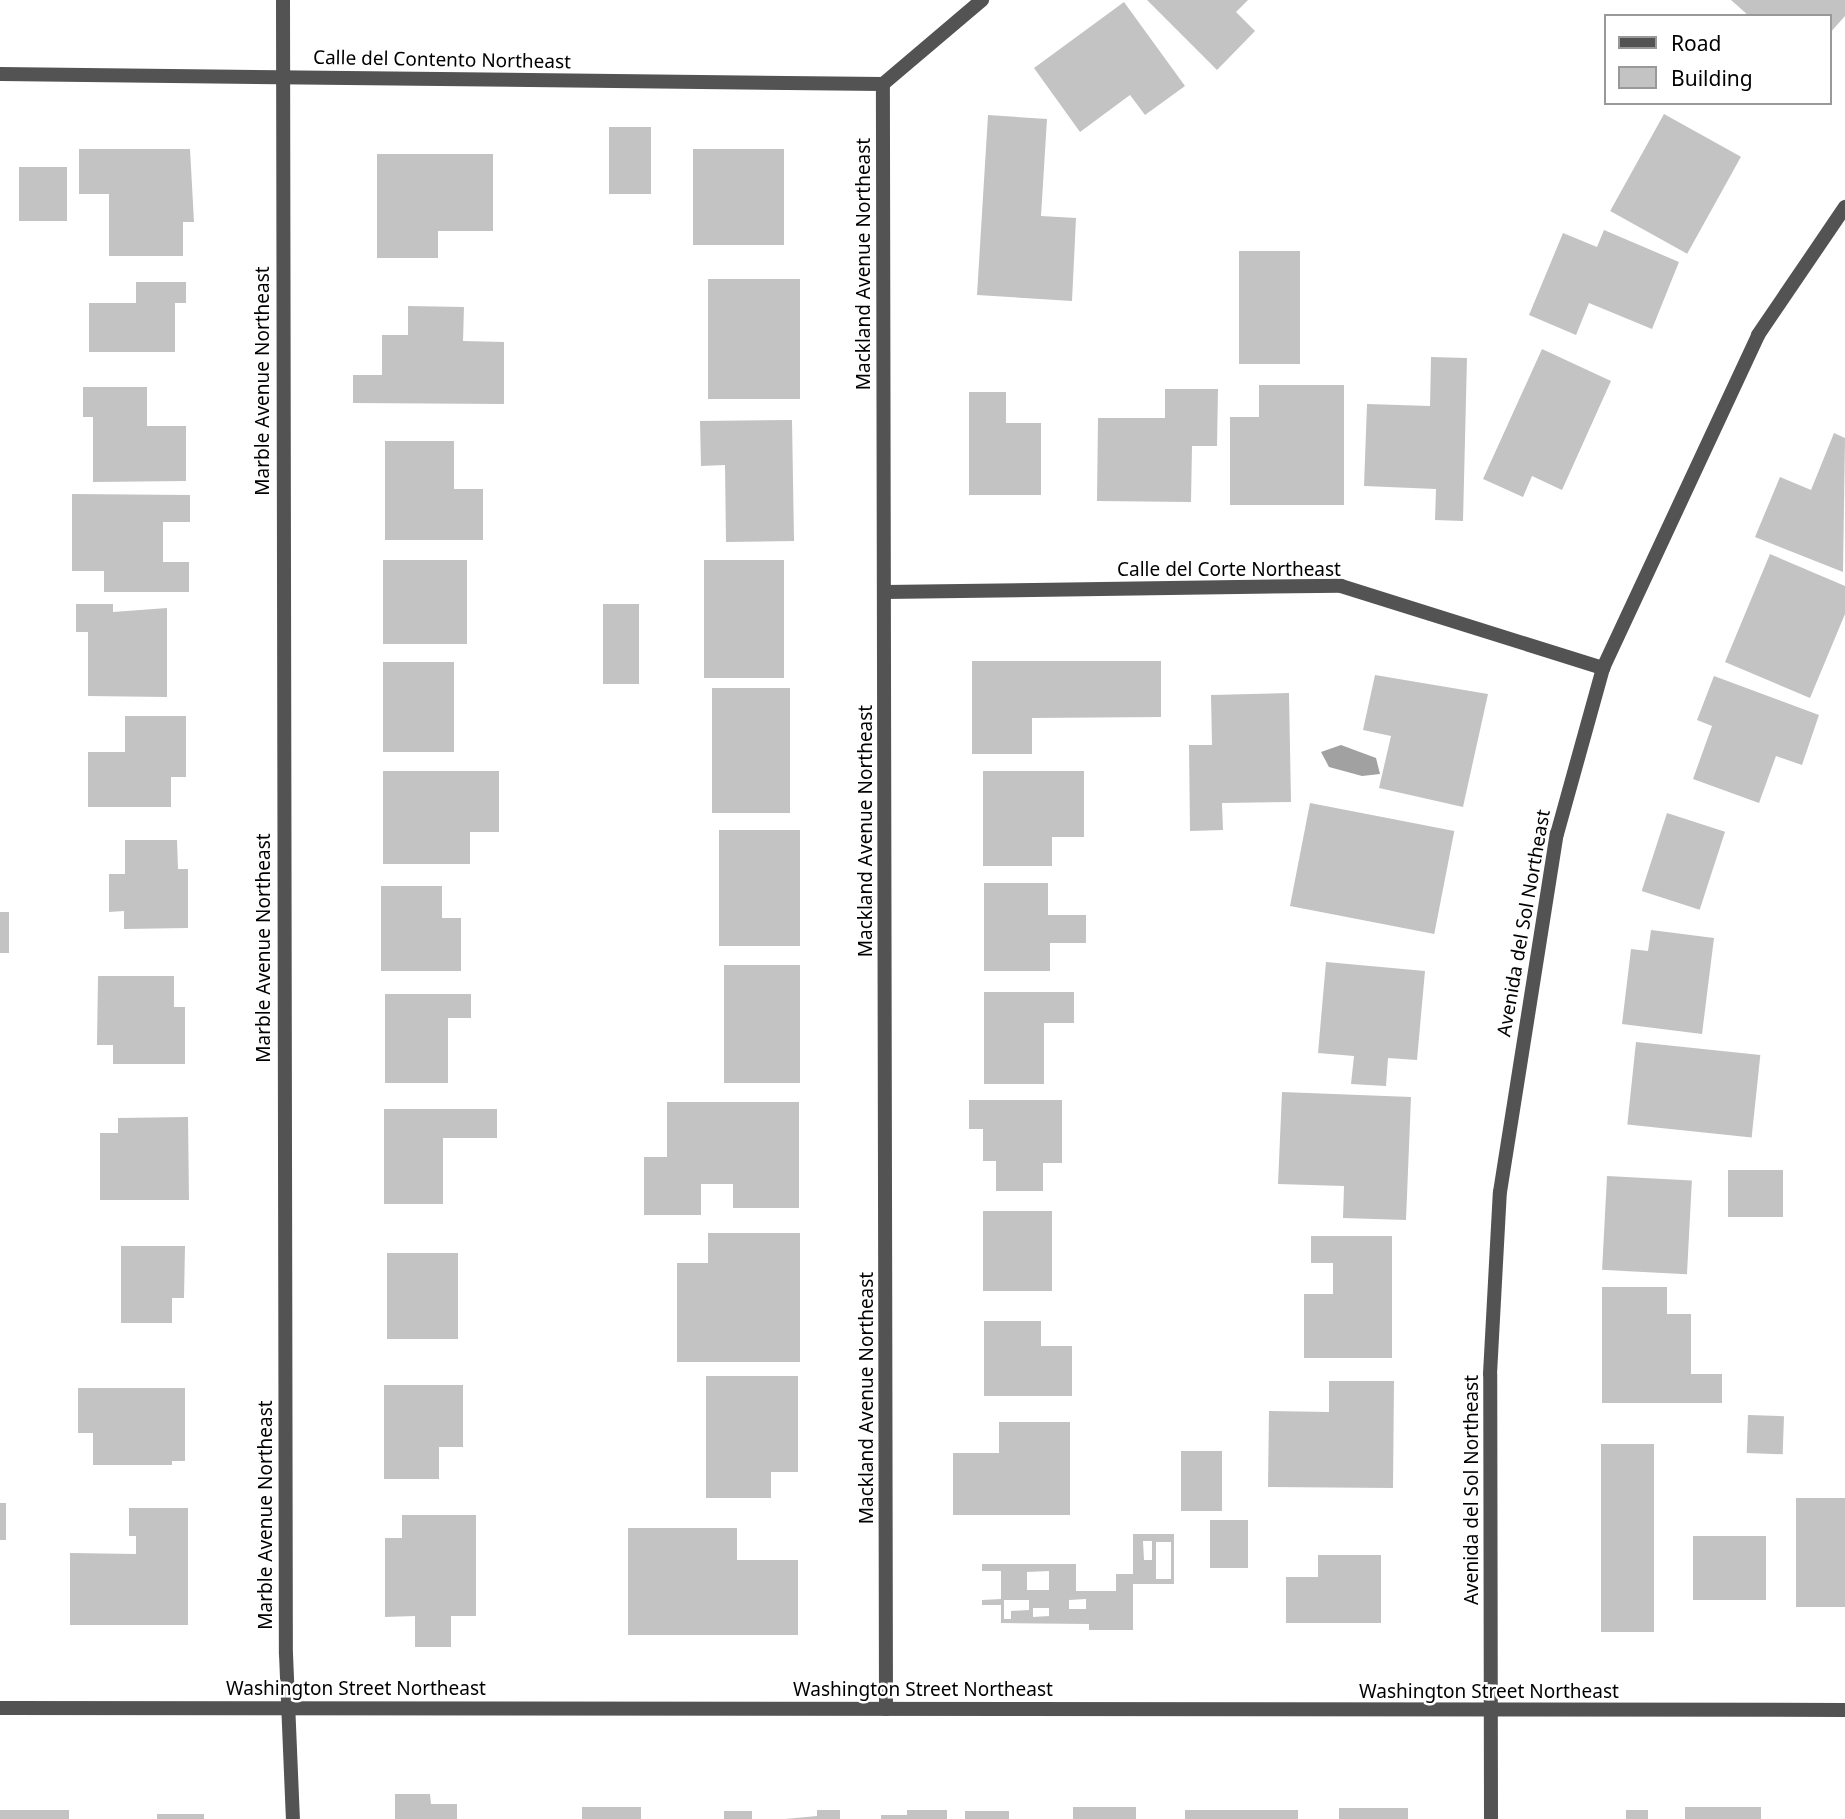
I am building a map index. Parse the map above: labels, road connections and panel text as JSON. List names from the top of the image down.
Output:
{
  "streets": {
    "street": [
      "Calle del Contento Northeast",
      "Mackland Avenue Northeast",
      "Marble Avenue Northeast",
      "Calle del Corte Northeast",
      "Avenida del Sol Northeast",
      "Washington Street Northeast"
    ]
  },
  "crossings": [
    ["Calle del Contento Northeast", "Mackland Avenue Northeast"],
    ["Calle del Contento Northeast", "Marble Avenue Northeast"],
    ["Mackland Avenue Northeast", "Calle del Corte Northeast"],
    ["Mackland Avenue Northeast", "Washington Street Northeast"],
    ["Marble Avenue Northeast", "Washington Street Northeast"],
    ["Calle del Corte Northeast", "Avenida del Sol Northeast"],
    ["Avenida del Sol Northeast", "Washington Street Northeast"]
  ],
  "legend": ["Road", "Building"]
}
